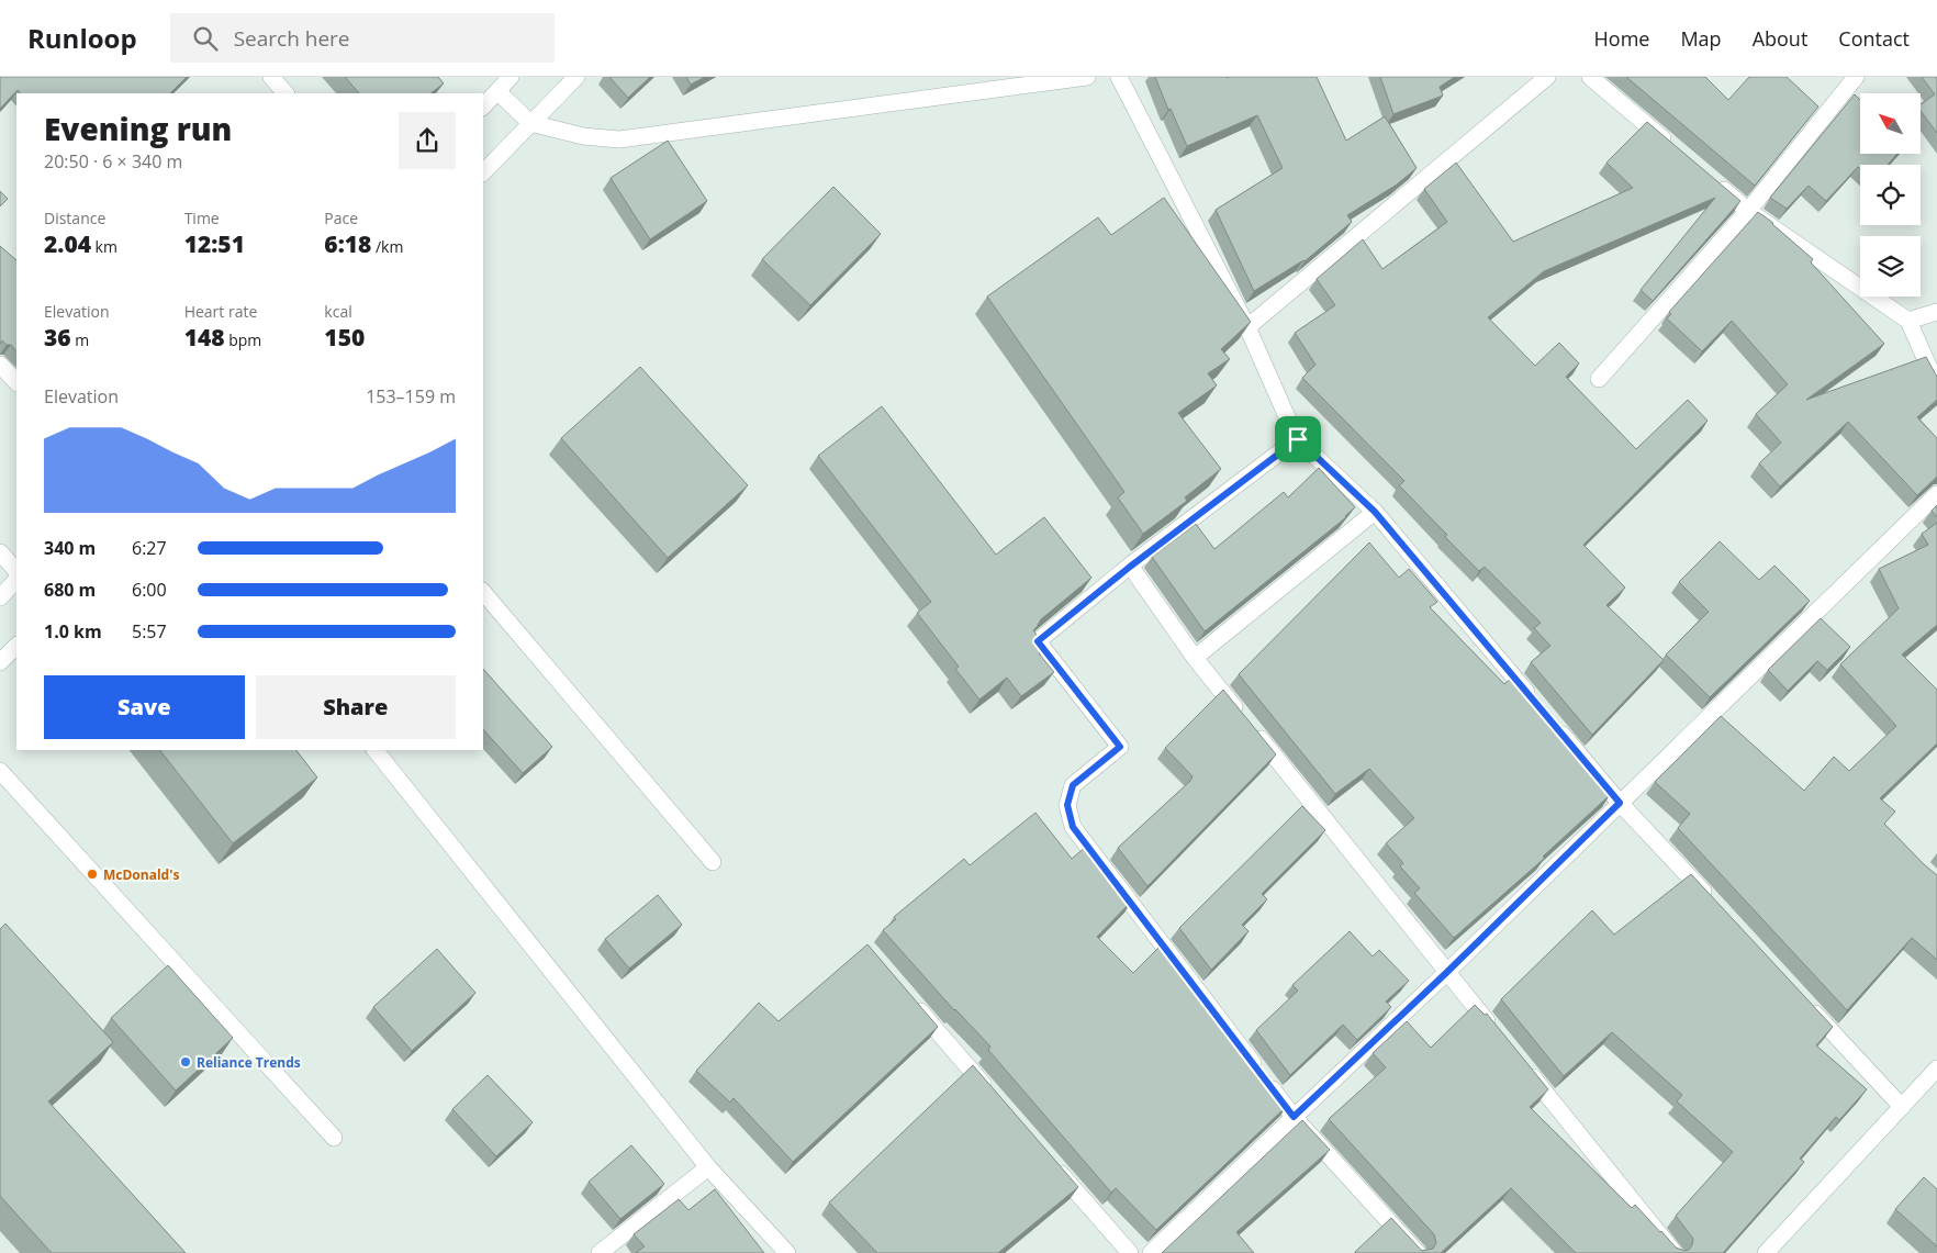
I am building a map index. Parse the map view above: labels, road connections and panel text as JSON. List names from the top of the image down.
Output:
{
  "places": ["McDonald's", "Reliance Trends"],
  "north": "top left",
  "page": {
    "header": "Runloop",
    "search": "Search here",
    "nav": [
      "Home",
      "Map",
      "About",
      "Contact"
    ],
    "heading": ["Evening run", "20:50 · 6 × 340 m"],
    "stats": [
      ["Distance", "2.04 km"],
      ["Time", "12:51"],
      ["Pace", "6:18 /km"],
      ["Elevation", "36 m"],
      ["Heart rate", "148 bpm"],
      ["kcal", "150"]
    ],
    "chart": ["Elevation", "153–159 m"],
    "list": [
      {
        "name": "340 m",
        "note": "6:27"
      },
      {
        "name": "680 m",
        "note": "6:00"
      },
      {
        "name": "1.0 km",
        "note": "5:57"
      }
    ],
    "buttons": ["Save", "Share"]
  }
}
